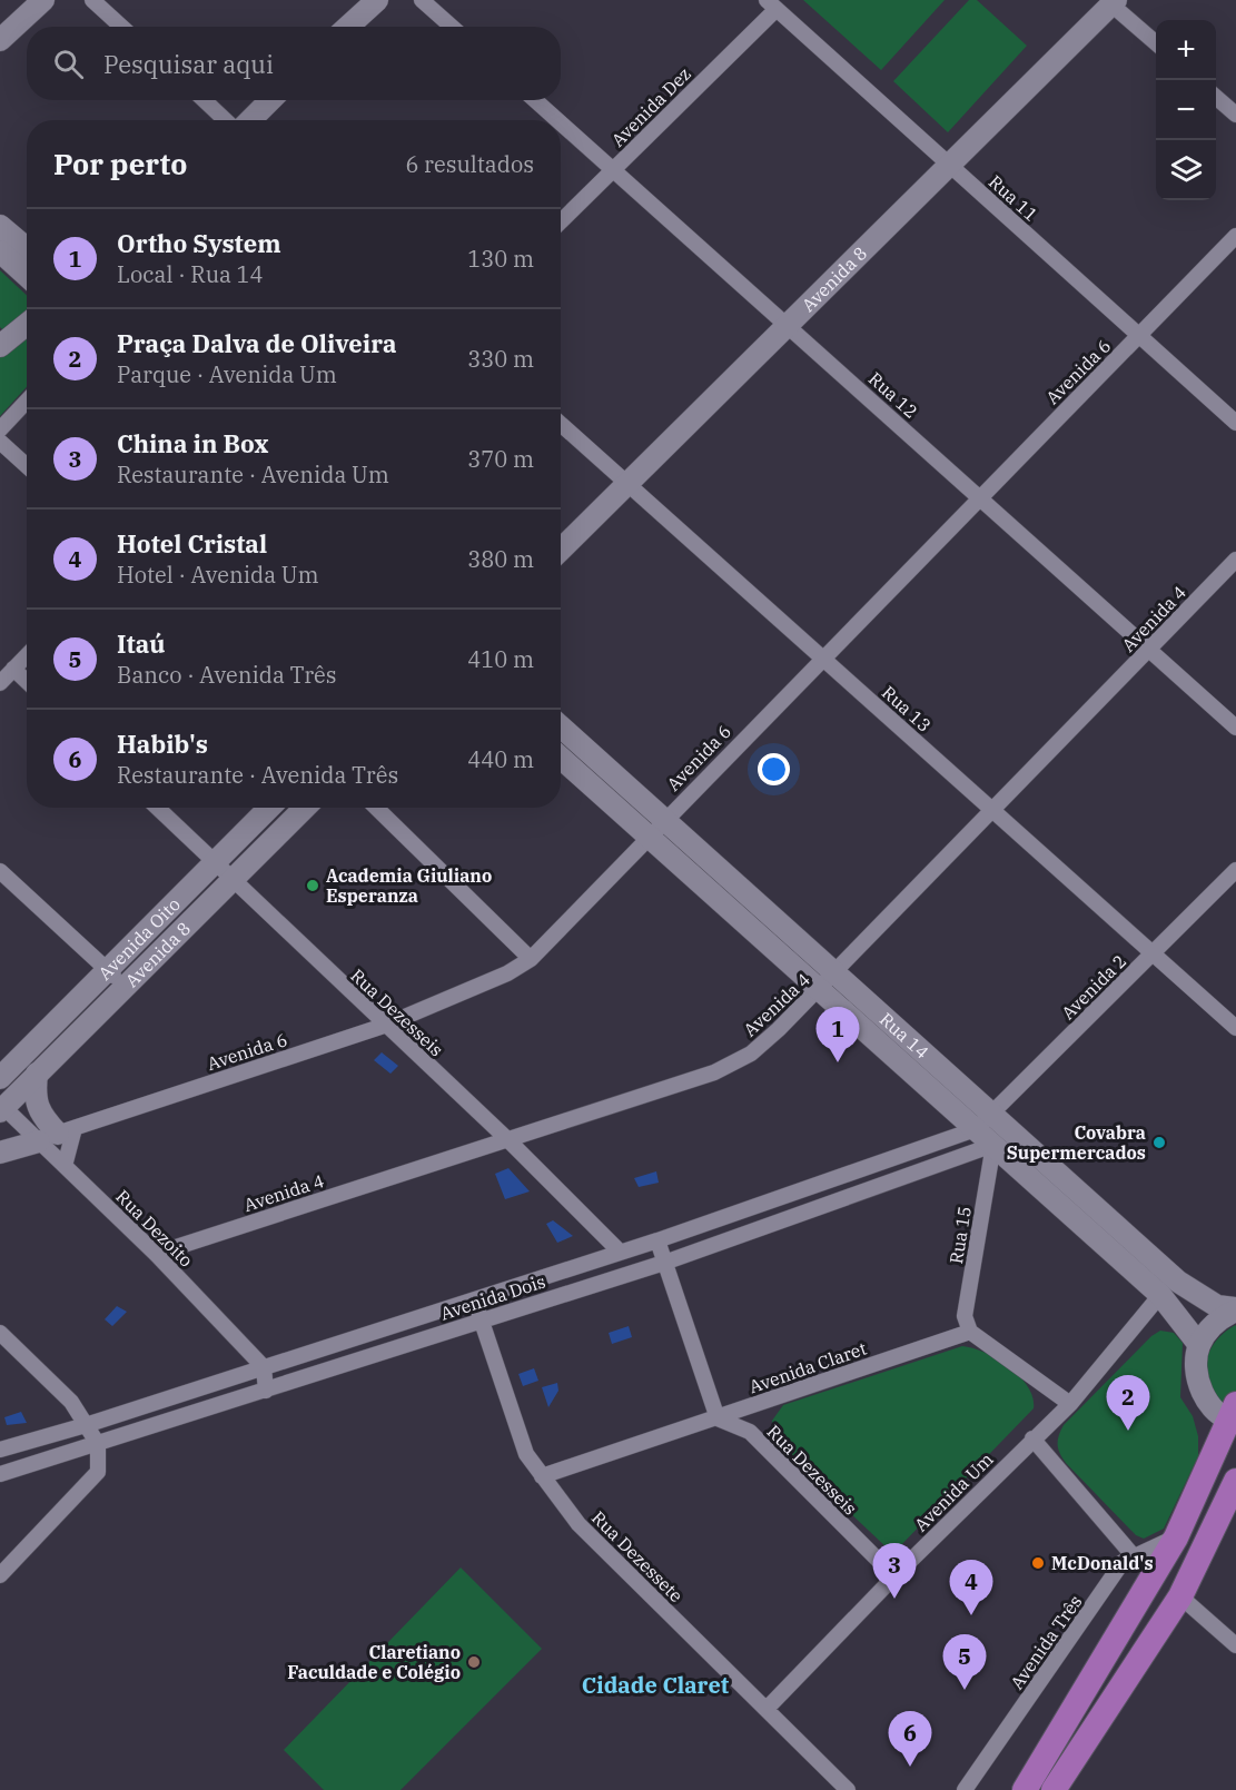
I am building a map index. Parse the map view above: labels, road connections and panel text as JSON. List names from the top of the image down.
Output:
{
  "streets": {
    "main road": ["Avenida 8", "Avenida Oito", "Rua 14"],
    "street": [
      "Avenida Dez",
      "Rua 11",
      "Avenida 6",
      "Rua 12",
      "Avenida 4",
      "Rua 13",
      "Avenida 2",
      "Rua Dezesseis",
      "Rua Dezoito",
      "Rua 15",
      "Avenida Dois",
      "Avenida Claret",
      "Avenida Um",
      "Rua Dezessete",
      "Avenida Três"
    ]
  },
  "crossings": [
    ["Avenida Dez", "Rua 11"],
    ["Avenida Dez", "Rua 12"],
    ["Rua 11", "Avenida 8"],
    ["Rua 11", "Avenida 6"],
    ["Avenida 8", "Rua 12"],
    ["Avenida 8", "Rua 13"],
    ["Avenida 8", "Rua Dezesseis"],
    ["Avenida 8", "Rua Dezoito"],
    ["Avenida 6", "Rua 12"],
    ["Avenida 6", "Rua 13"],
    ["Avenida 6", "Rua Dezesseis"],
    ["Avenida 6", "Rua 14"],
    ["Avenida 6", "Rua Dezoito"],
    ["Rua 12", "Avenida 4"],
    ["Avenida 4", "Rua 13"],
    ["Avenida 4", "Rua Dezesseis"],
    ["Avenida 4", "Rua 14"],
    ["Avenida 4", "Rua Dezoito"],
    ["Rua 13", "Avenida 2"],
    ["Avenida Oito", "Rua Dezesseis"],
    ["Avenida 2", "Rua 14"],
    ["Avenida 2", "Avenida Dois"],
    ["Rua Dezesseis", "Avenida Dois"],
    ["Rua Dezesseis", "Avenida Claret"],
    ["Rua Dezesseis", "Avenida Um"],
    ["Rua 14", "Rua 15"],
    ["Rua 14", "Avenida Dois"],
    ["Rua 14", "Avenida Um"],
    ["Rua Dezoito", "Avenida Dois"],
    ["Rua 15", "Avenida Dois"],
    ["Rua 15", "Avenida Claret"],
    ["Avenida Dois", "Rua Dezessete"],
    ["Avenida Claret", "Rua Dezessete"],
    ["Avenida Um", "Rua Dezessete"]
  ],
  "districts": ["Cidade Claret"],
  "places": [
    "Academia Giuliano Esperanza",
    "Covabra Supermercados",
    "McDonald's",
    "Claretiano Faculdade e Colégio"
  ],
  "page": {
    "map_buttons": ["+", "−"],
    "search": "Pesquisar aqui",
    "heading": ["Por perto", "6 resultados"],
    "list": [
      {
        "mark": "1",
        "name": "Ortho System",
        "note": "Local · Rua 14",
        "value": "130 m"
      },
      {
        "mark": "2",
        "name": "Praça Dalva de Oliveira",
        "note": "Parque · Avenida Um",
        "value": "330 m"
      },
      {
        "mark": "3",
        "name": "China in Box",
        "note": "Restaurante · Avenida Um",
        "value": "370 m"
      },
      {
        "mark": "4",
        "name": "Hotel Cristal",
        "note": "Hotel · Avenida Um",
        "value": "380 m"
      },
      {
        "mark": "5",
        "name": "Itaú",
        "note": "Banco · Avenida Três",
        "value": "410 m"
      },
      {
        "mark": "6",
        "name": "Habib's",
        "note": "Restaurante · Avenida Três",
        "value": "440 m"
      }
    ],
    "pins": [
      "1",
      "2",
      "3",
      "4",
      "5",
      "6"
    ]
  }
}
